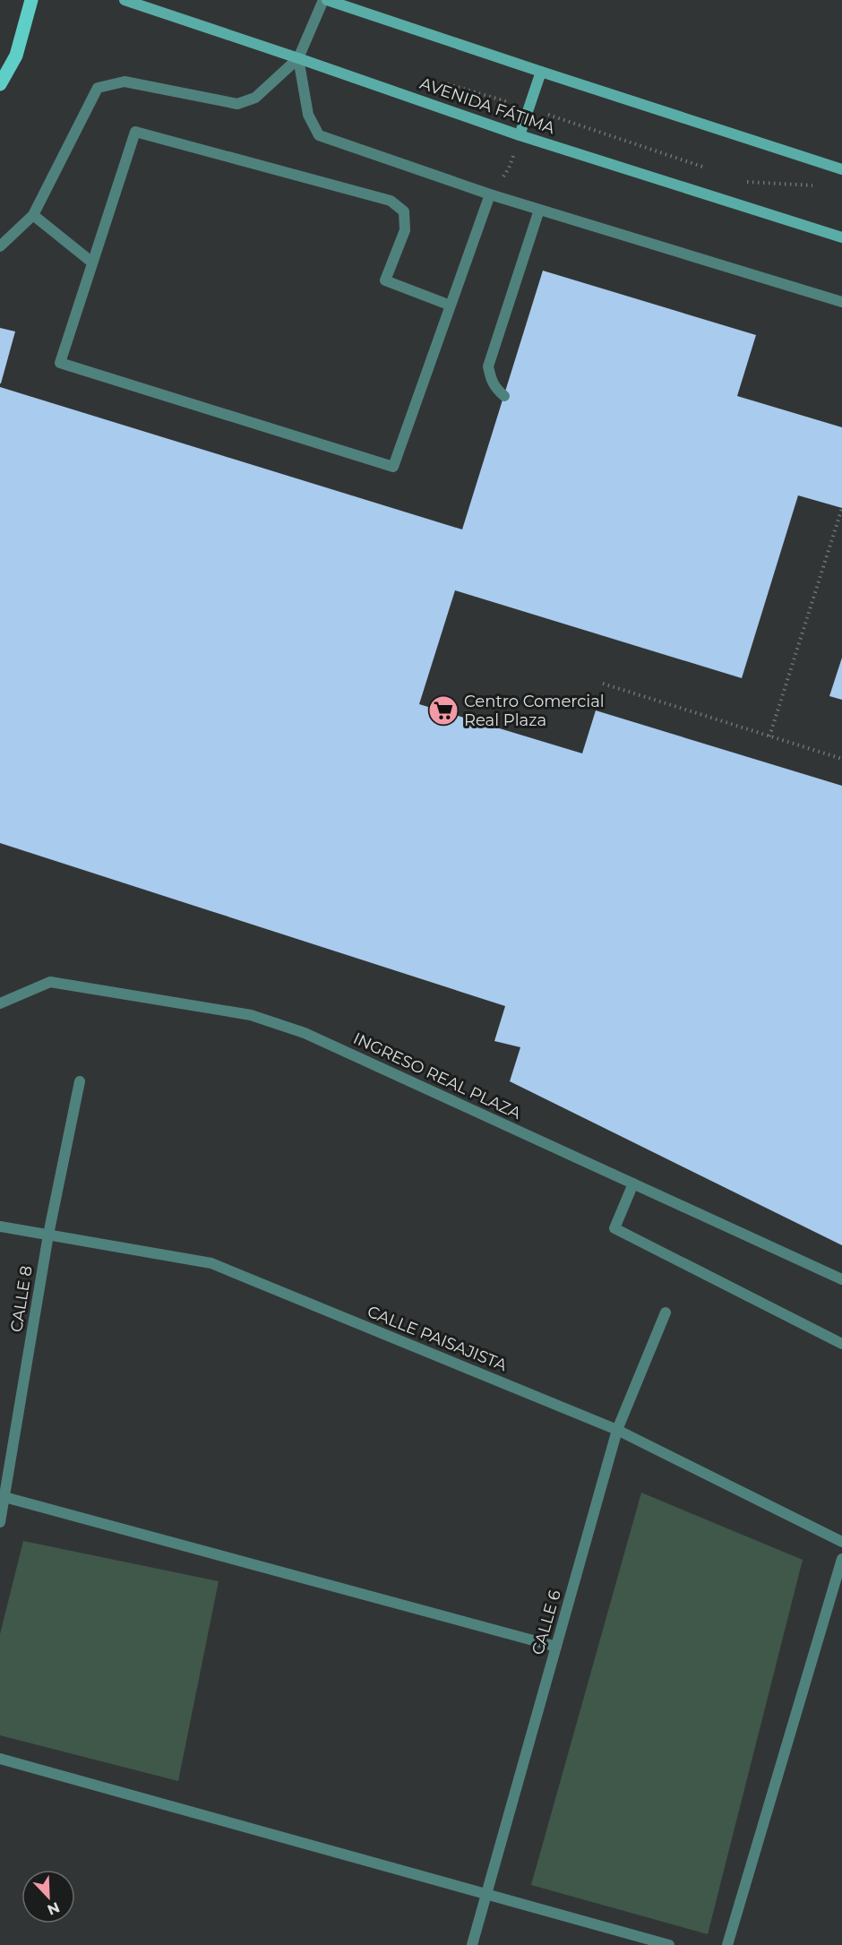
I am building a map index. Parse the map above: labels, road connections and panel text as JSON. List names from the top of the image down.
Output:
{
  "streets": {
    "main road": ["AVENIDA FÁTIMA"],
    "street": [
      "INGRESO REAL PLAZA",
      "CALLE 8",
      "CALLE PAISAJISTA",
      "CALLE 6"
    ]
  },
  "crossings": [
    ["CALLE 8", "CALLE PAISAJISTA"],
    ["CALLE PAISAJISTA", "CALLE 6"]
  ],
  "places": {
    "supermarket": ["Centro Comercial Real Plaza"]
  },
  "north": "bottom right"
}
